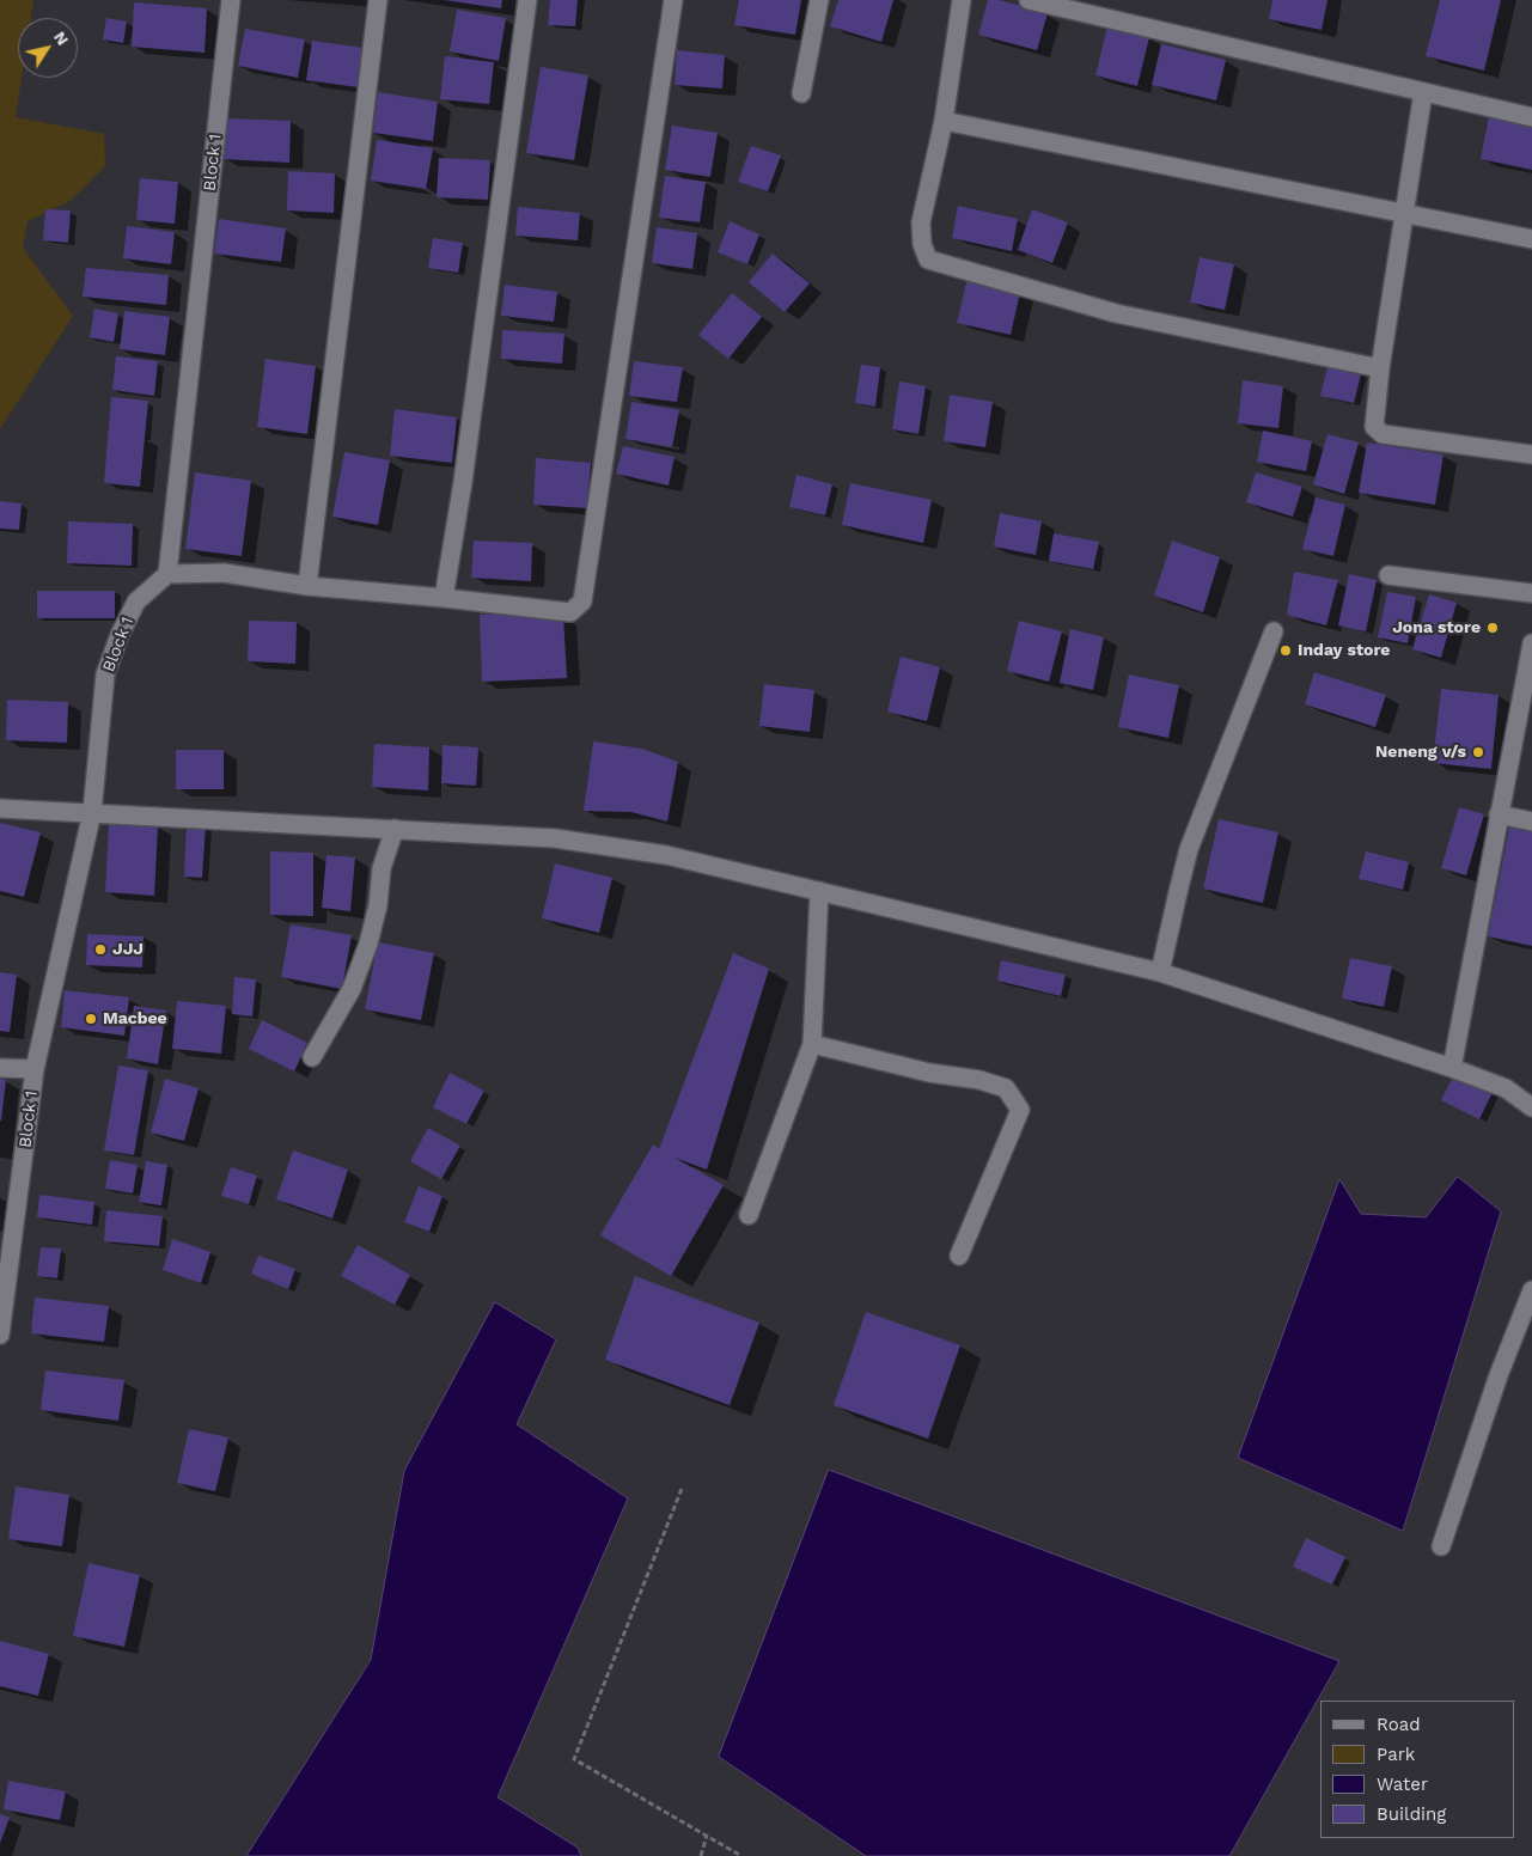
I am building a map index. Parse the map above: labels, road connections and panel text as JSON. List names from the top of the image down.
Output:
{
  "streets": {
    "street": ["Block 1"]
  },
  "places": [
    "Jona store",
    "Inday store",
    "Neneng v/s",
    "JJJ",
    "Macbee"
  ],
  "legend": [
    "Road",
    "Park",
    "Water",
    "Building"
  ],
  "north": "top right"
}
